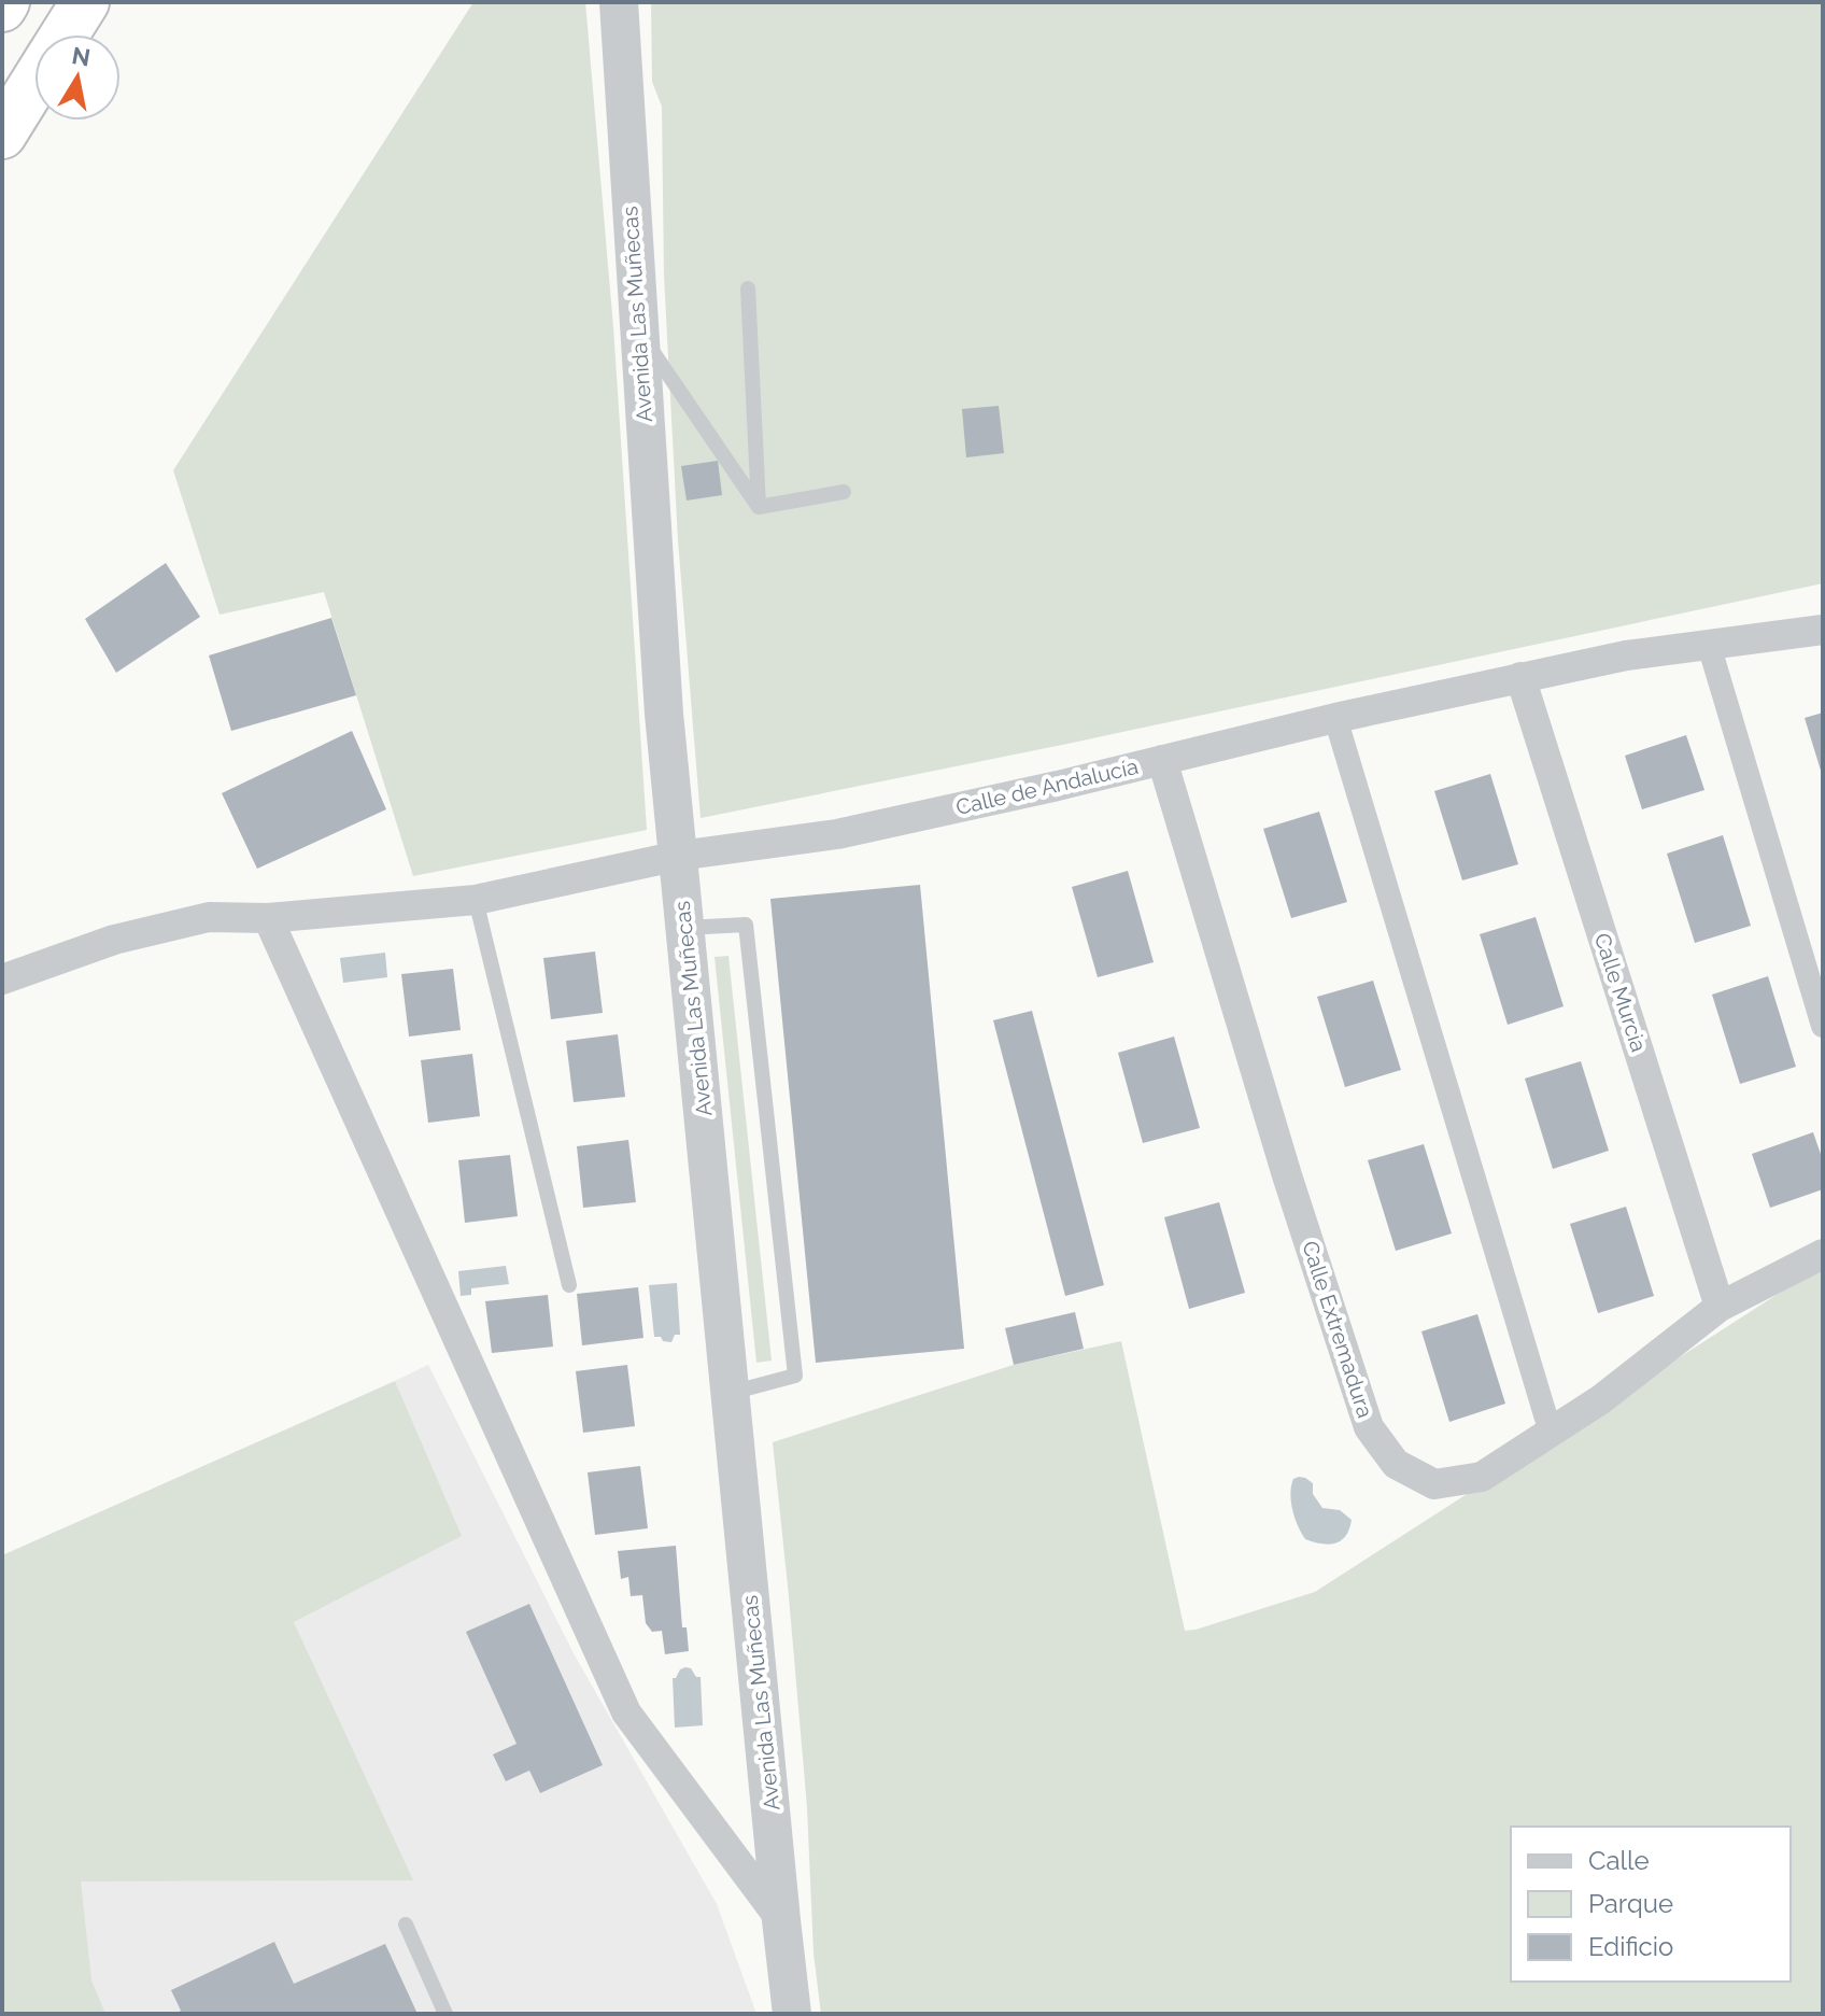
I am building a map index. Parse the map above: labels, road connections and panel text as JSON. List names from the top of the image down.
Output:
{
  "streets": {
    "street": [
      "Avenida Las Muñecas",
      "Calle de Andalucía",
      "Calle Murcia",
      "Calle Extremadura"
    ]
  },
  "crossings": [
    ["Avenida Las Muñecas", "Calle de Andalucía"],
    ["Calle de Andalucía", "Calle Murcia"],
    ["Calle de Andalucía", "Calle Extremadura"],
    ["Calle Murcia", "Calle Extremadura"]
  ],
  "legend": ["Calle", "Parque", "Edificio"],
  "north": "top"
}
